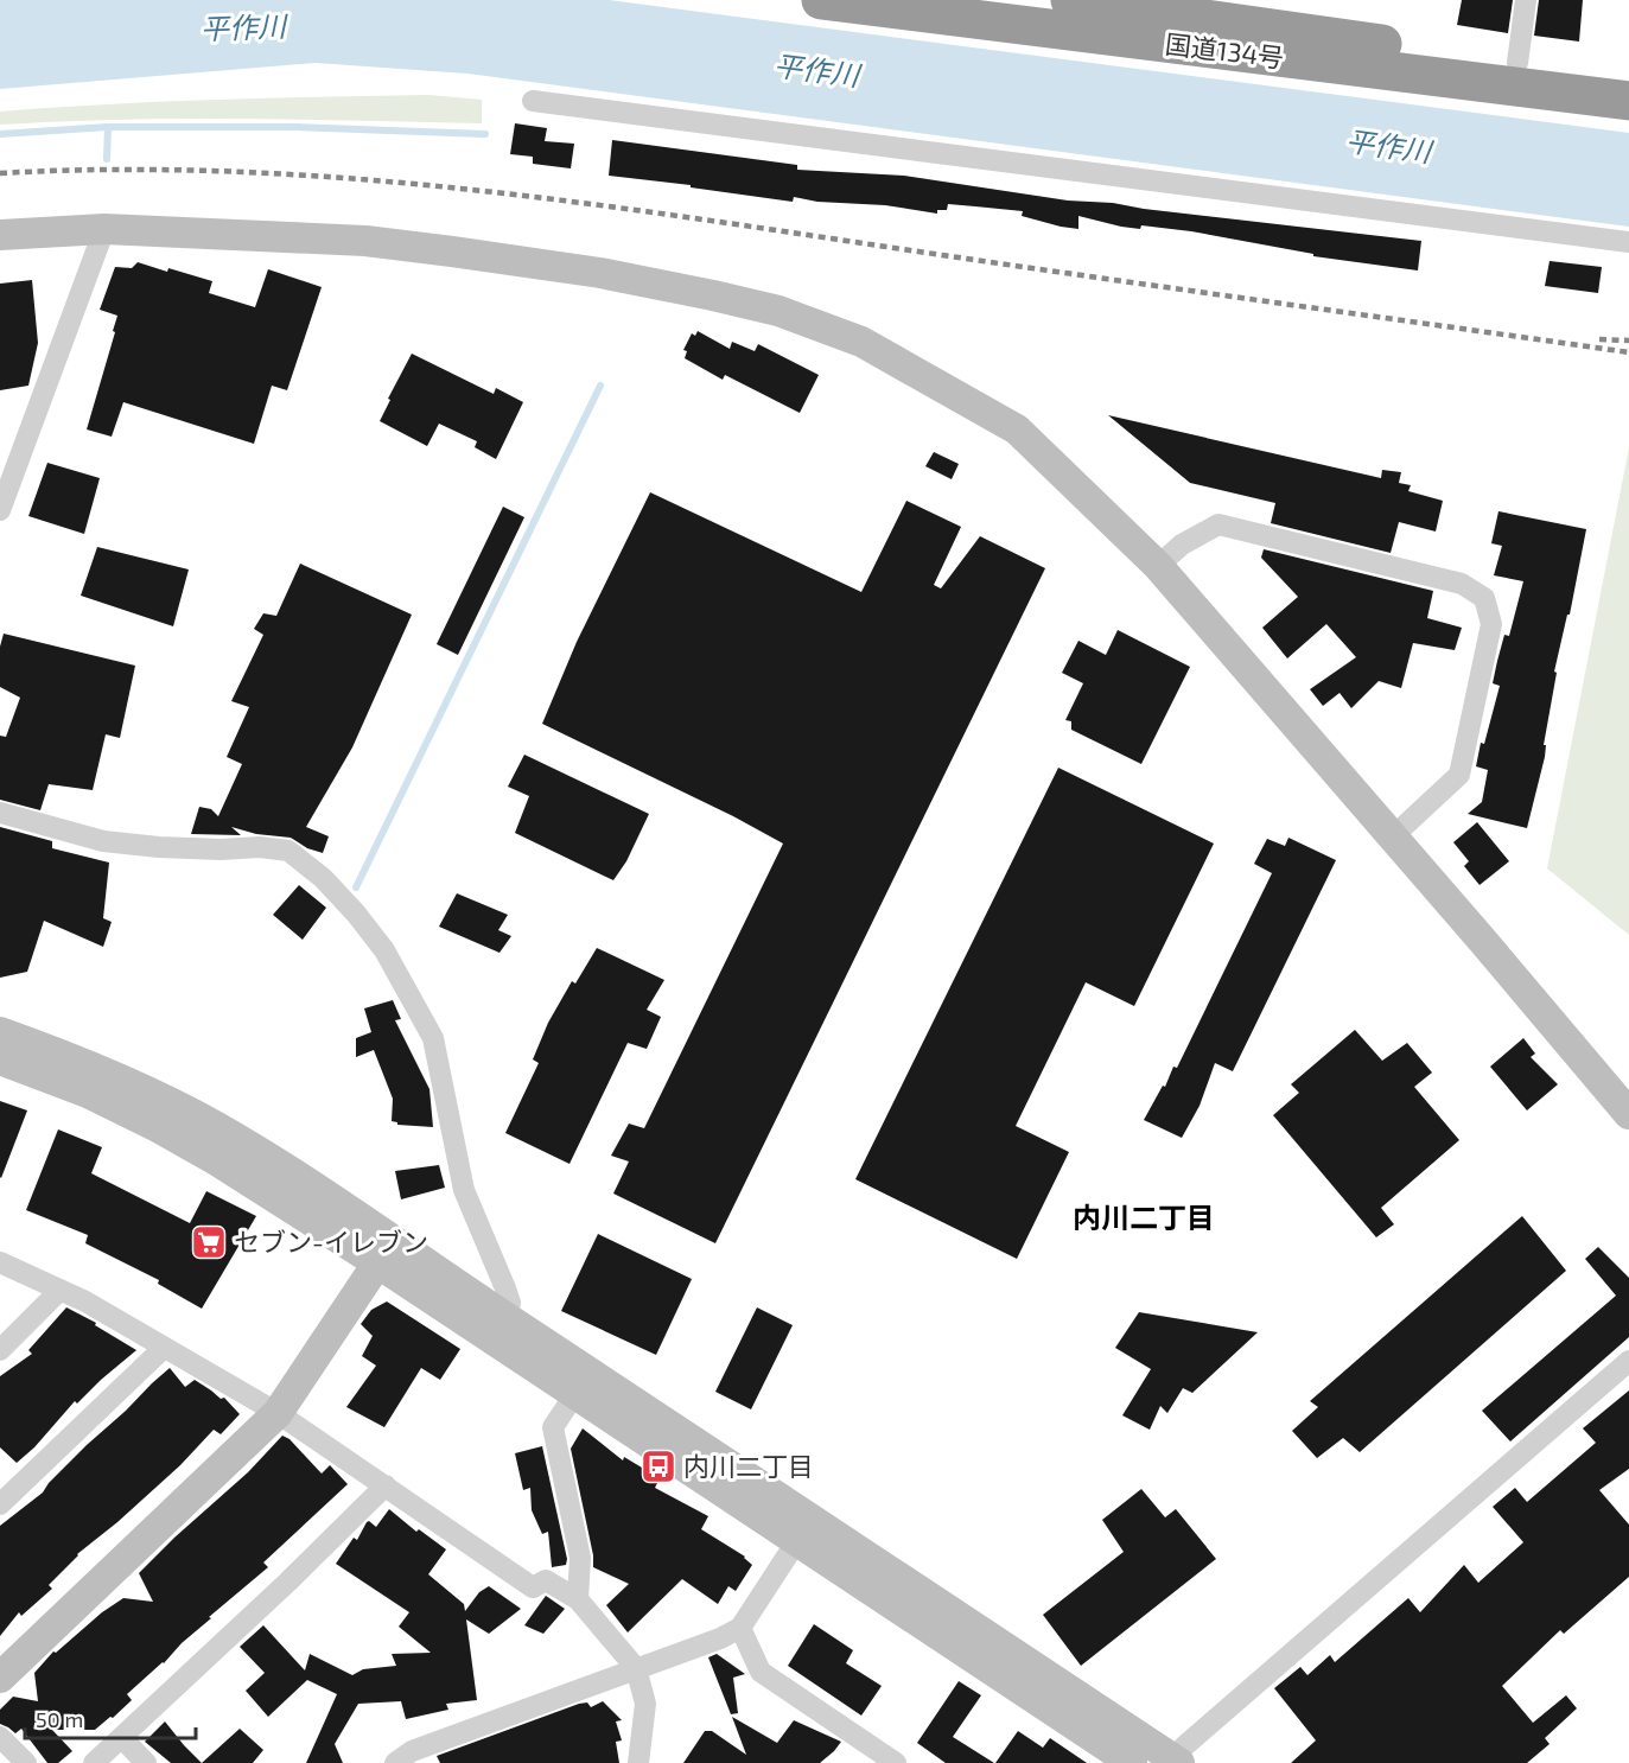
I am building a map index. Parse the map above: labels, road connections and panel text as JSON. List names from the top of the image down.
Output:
{
  "streets": {
    "highway": ["国道134号"]
  },
  "districts": ["内川二丁目"],
  "water": ["平作川"],
  "places": {
    "supermarket": ["セブン-イレブン"],
    "bus stop": ["内川二丁目"]
  },
  "scale_bar": "50 m"
}
